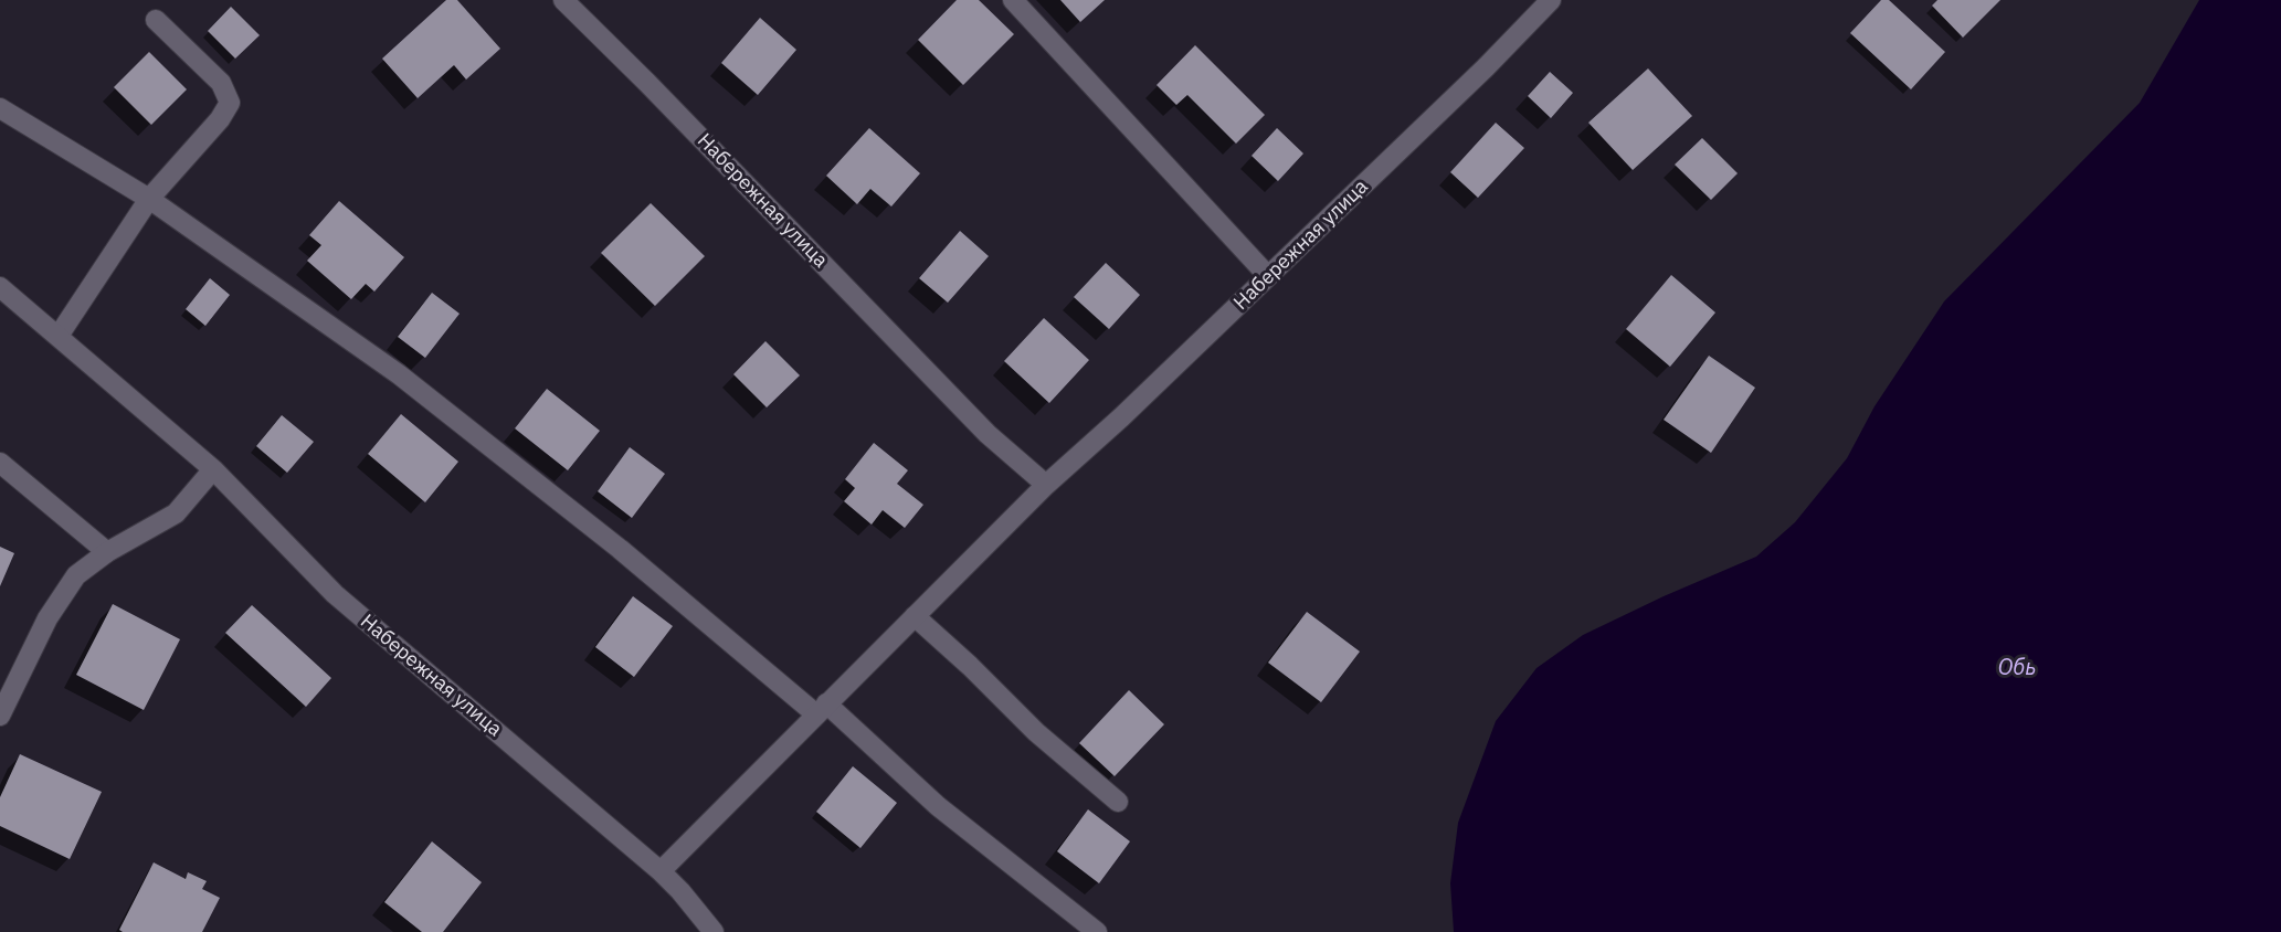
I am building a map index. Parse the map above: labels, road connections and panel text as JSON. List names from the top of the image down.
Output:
{
  "streets": {
    "street": ["Набережная улица"]
  },
  "water": ["Обь"]
}
